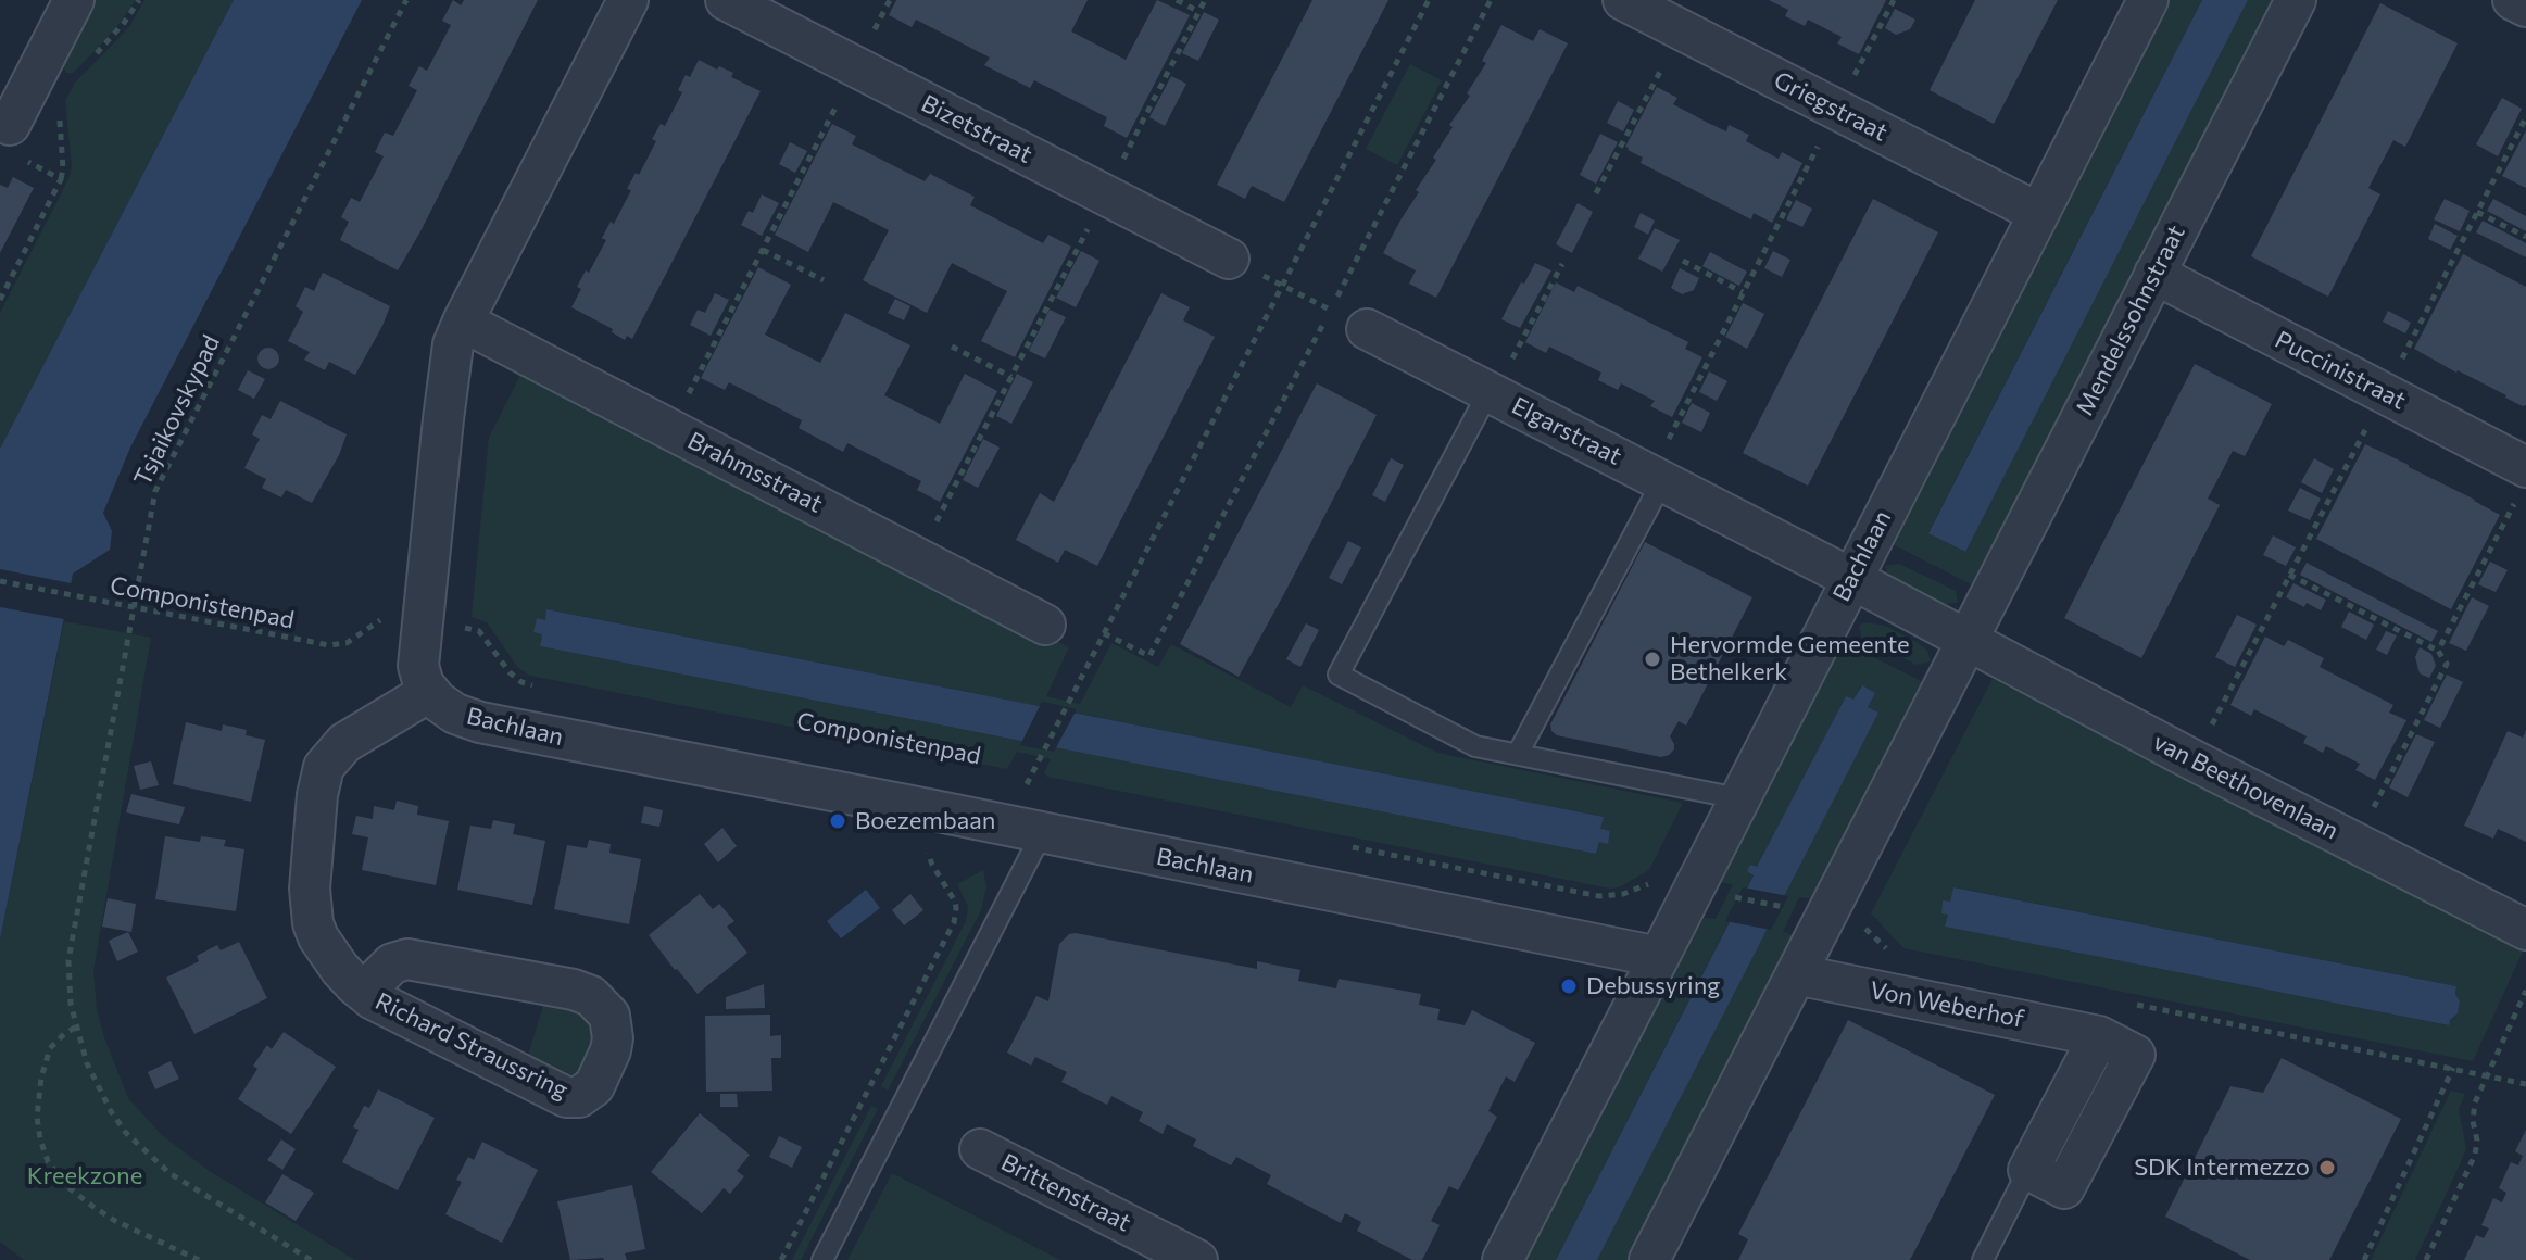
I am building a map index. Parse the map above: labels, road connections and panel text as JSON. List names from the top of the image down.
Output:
{
  "streets": {
    "street": [
      "Griegstraat",
      "Bizetstraat",
      "Mendelssohnstraat",
      "Puccinistraat",
      "Elgarstraat",
      "Brahmsstraat",
      "Bachlaan",
      "van Beethovenlaan",
      "Von Weberhof",
      "Richard Straussring",
      "Brittenstraat"
    ],
    "path": ["Tsjaikovskypad", "Componistenpad"]
  },
  "crossings": [
    ["Griegstraat", "Bachlaan"],
    ["Mendelssohnstraat", "Puccinistraat"],
    ["Mendelssohnstraat", "van Beethovenlaan"],
    ["Tsjaikovskypad", "Componistenpad"],
    ["Elgarstraat", "Bachlaan"],
    ["Elgarstraat", "van Beethovenlaan"],
    ["Bachlaan", "van Beethovenlaan"],
    ["Bachlaan", "Richard Straussring"]
  ],
  "parks": ["Kreekzone"],
  "places": [
    "Hervormde Gemeente Bethelkerk",
    "Boezembaan",
    "Debussyring",
    "SDK Intermezzo"
  ]
}
